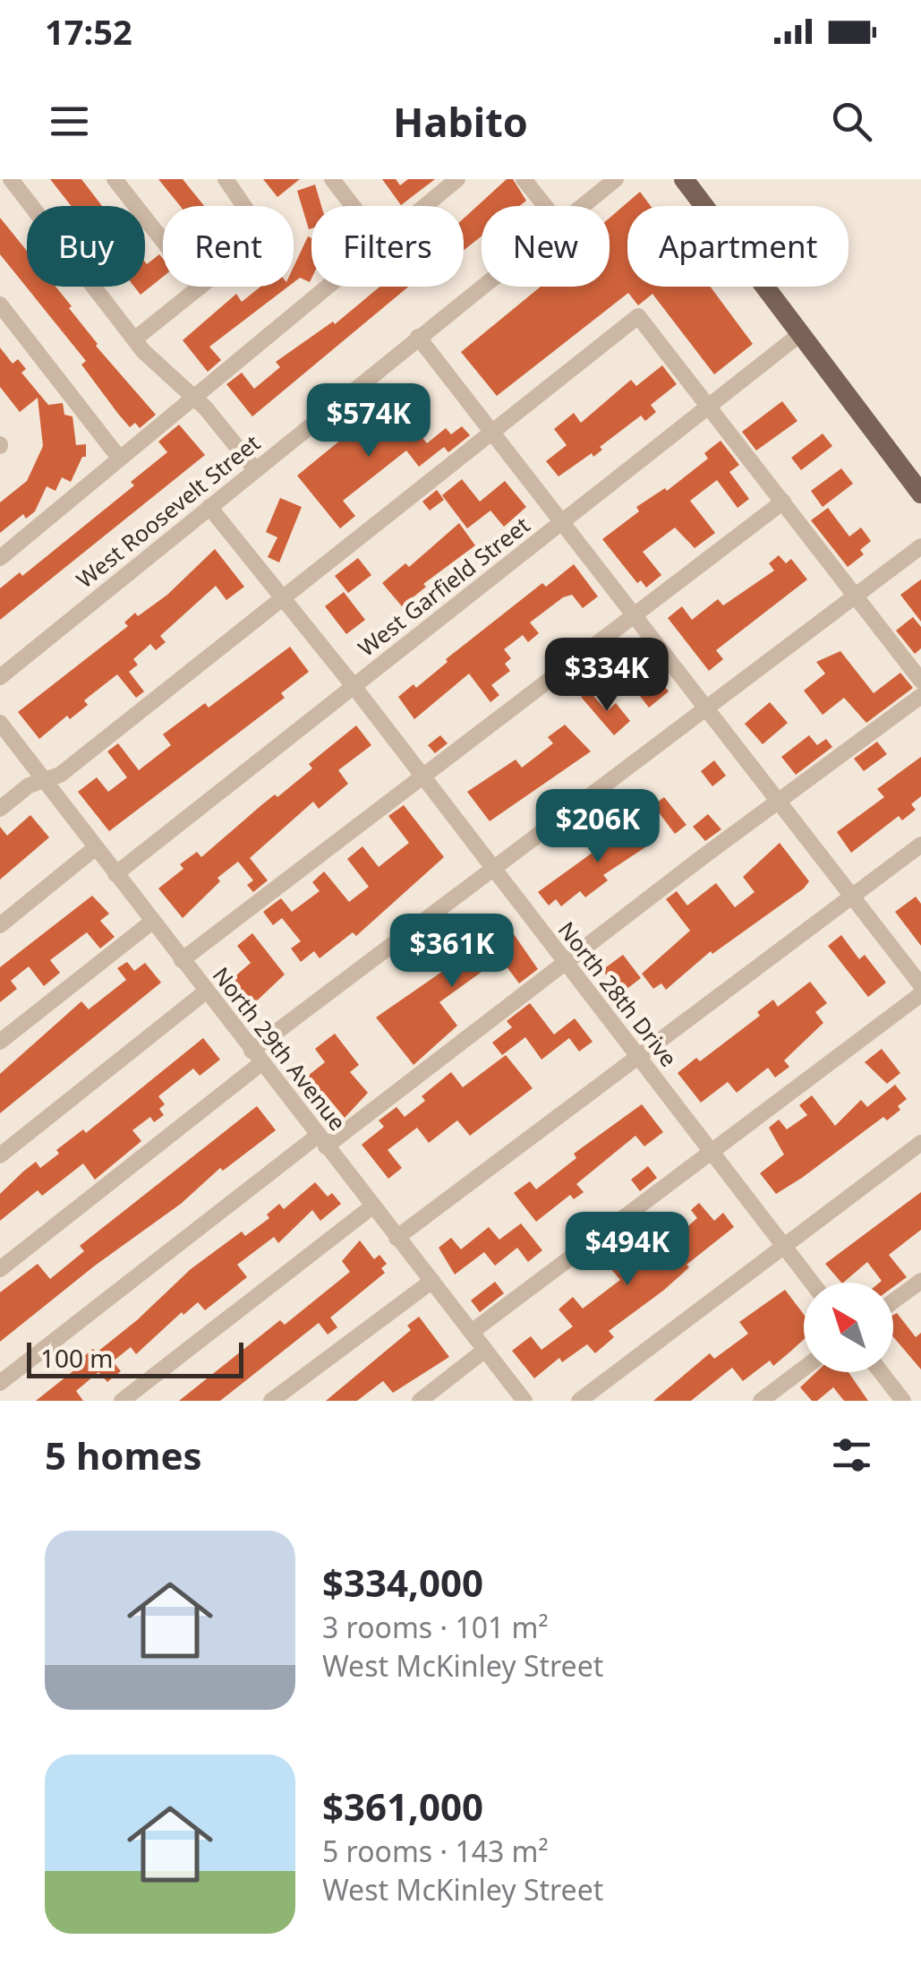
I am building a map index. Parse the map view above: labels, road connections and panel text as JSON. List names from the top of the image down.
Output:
{
  "streets": {
    "street": [
      "West Roosevelt Street",
      "West Garfield Street",
      "North 28th Drive",
      "North 29th Avenue"
    ]
  },
  "crossings": [
    ["West Roosevelt Street", "North 28th Drive"],
    ["West Garfield Street", "North 28th Drive"],
    ["West Garfield Street", "North 29th Avenue"]
  ],
  "scale_bar": "100 m",
  "north": "top left",
  "page": {
    "status": "17:52",
    "header": "Habito",
    "chip": [
      "Buy",
      "Rent",
      "Filters",
      "New",
      "Apartment"
    ],
    "price": [
      "$574K",
      "$334K",
      "$206K",
      "$361K",
      "$494K"
    ],
    "scale": "100 m",
    "heading": "5 homes",
    "list": [
      {
        "name": "$334,000",
        "note": "3 rooms · 101 m² · West McKinley Street"
      },
      {
        "name": "$361,000",
        "note": "5 rooms · 143 m² · West McKinley Street"
      }
    ]
  }
}
